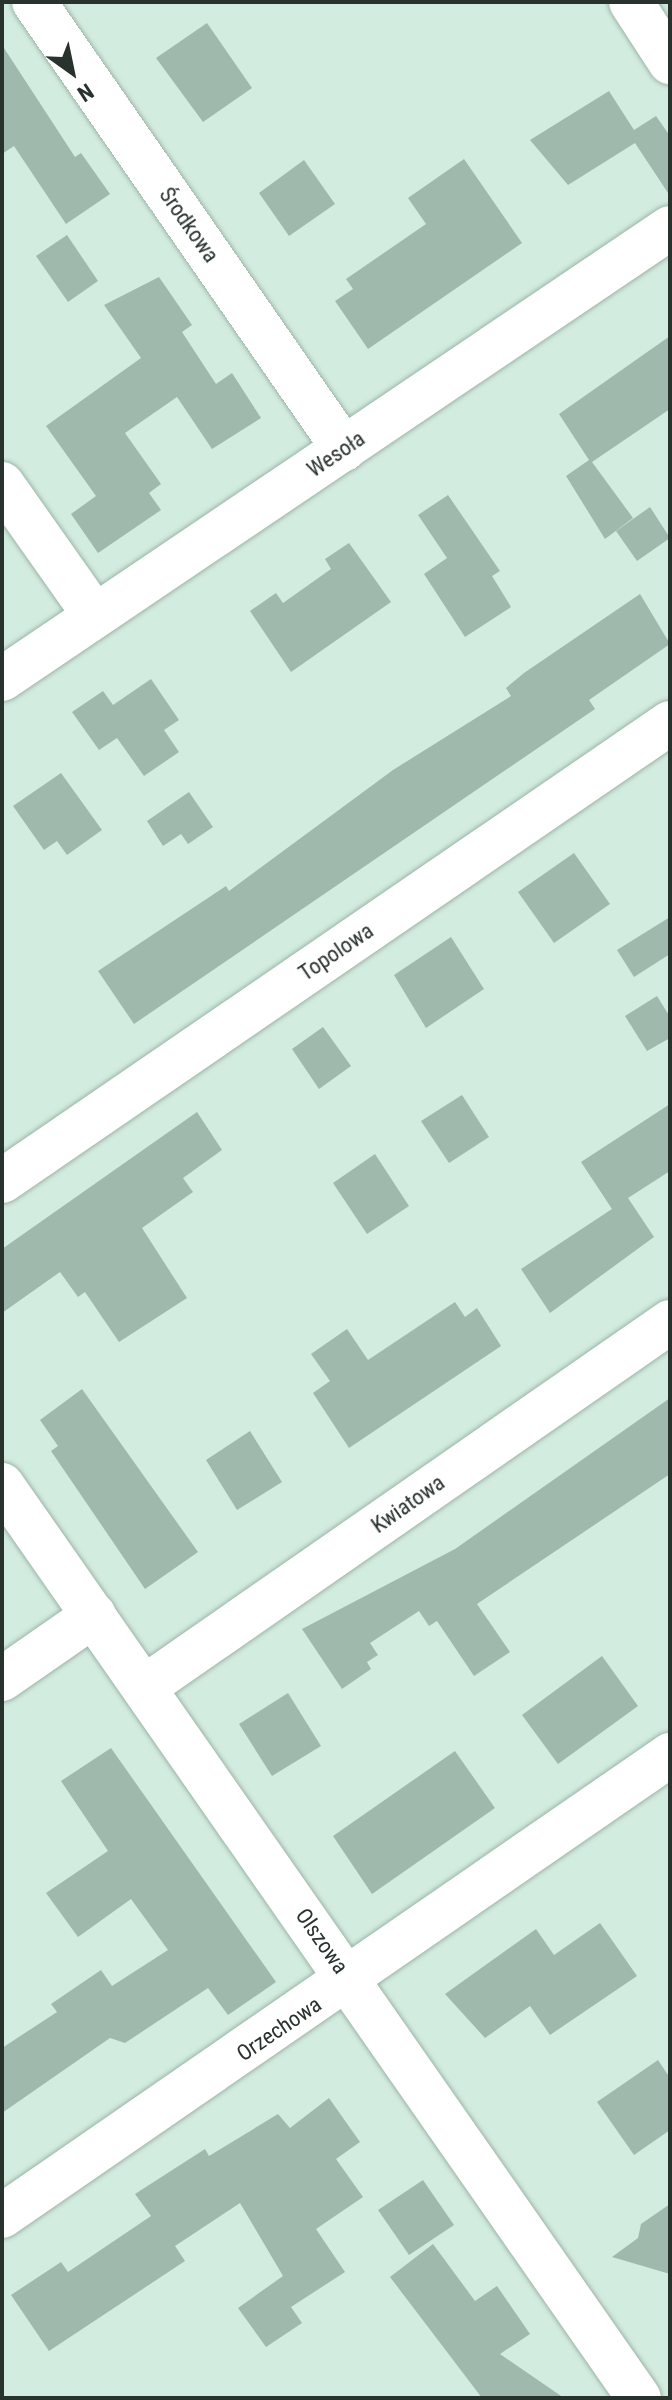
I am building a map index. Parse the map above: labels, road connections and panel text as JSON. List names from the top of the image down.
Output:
{
  "streets": {
    "street": [
      "Środkowa",
      "Wesoła",
      "Topolowa",
      "Kwiatowa",
      "Olszowa",
      "Orzechowa"
    ]
  },
  "crossings": [
    ["Środkowa", "Wesoła"],
    ["Kwiatowa", "Olszowa"],
    ["Olszowa", "Orzechowa"]
  ],
  "north": "bottom right"
}
